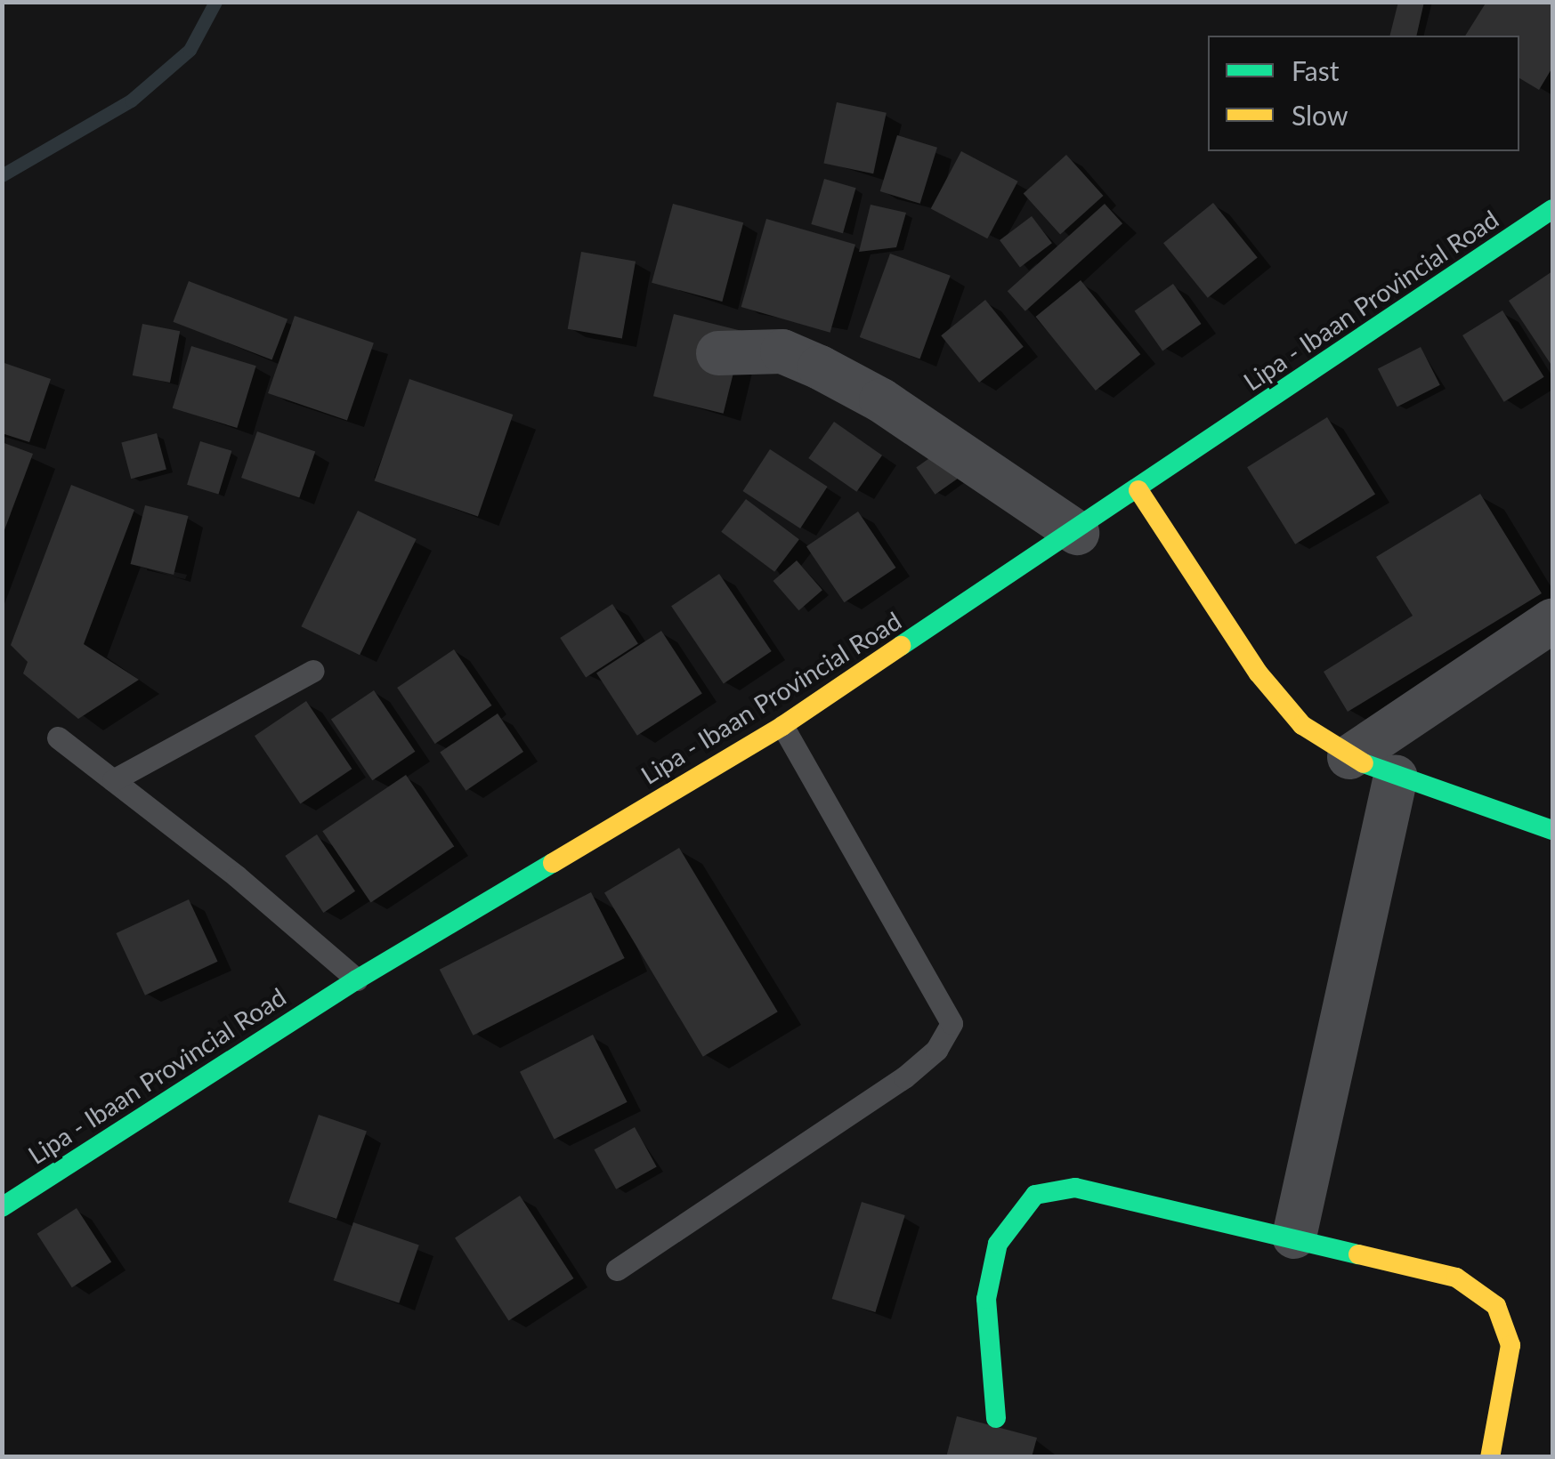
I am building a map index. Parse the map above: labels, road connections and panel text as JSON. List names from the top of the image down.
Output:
{
  "streets": {
    "main road": ["Lipa - Ibaan Provincial Road"]
  },
  "legend": ["Fast", "Slow"]
}
